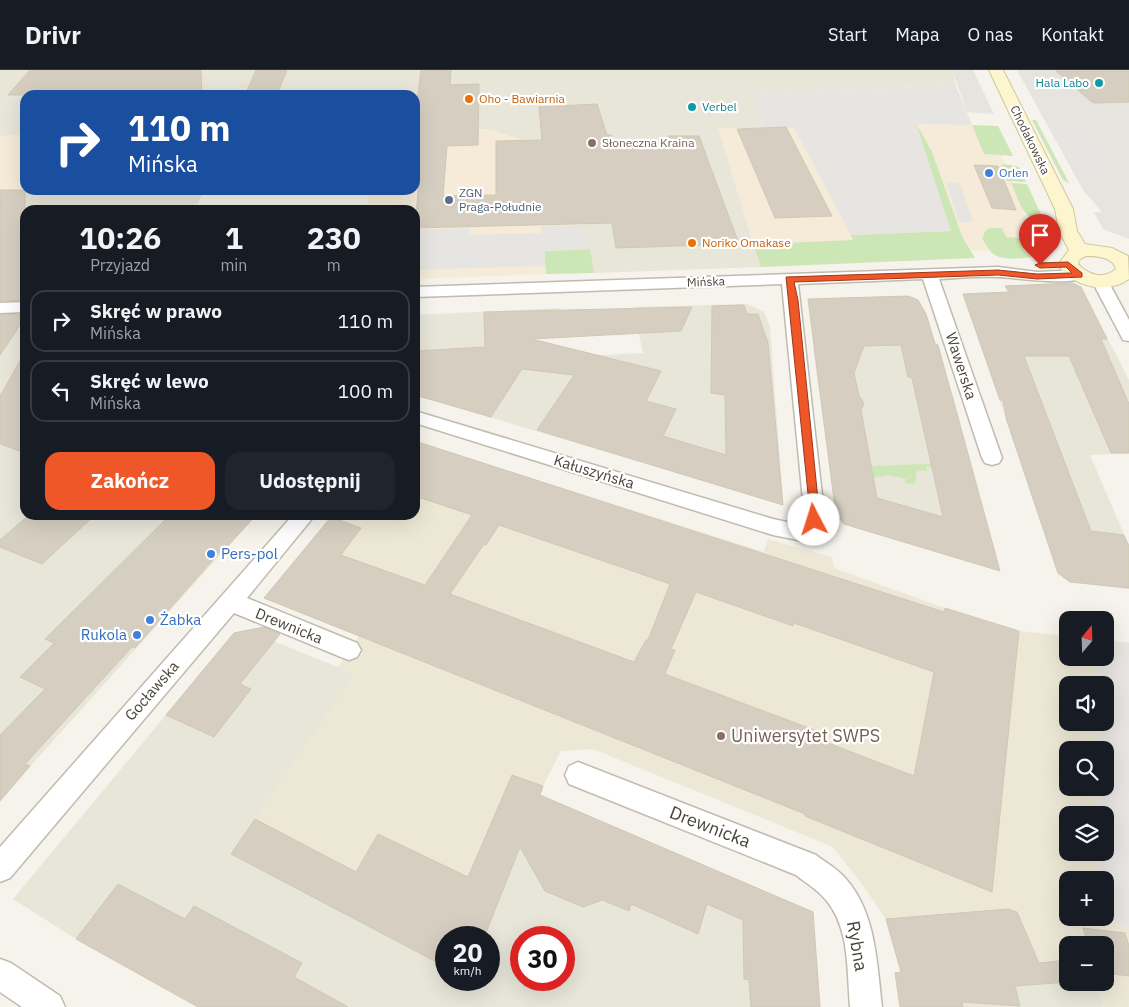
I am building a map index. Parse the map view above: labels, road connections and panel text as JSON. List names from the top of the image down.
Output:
{
  "streets": {
    "street": [
      "Chodakowska",
      "Mińska",
      "Wawerska",
      "Kałuszyńska",
      "Drewnicka",
      "Gocławska",
      "Rybna"
    ]
  },
  "crossings": [
    ["Chodakowska", "Mińska"],
    ["Mińska", "Wawerska"],
    ["Mińska", "Kałuszyńska"],
    ["Drewnicka", "Gocławska"],
    ["Drewnicka", "Rybna"]
  ],
  "places": [
    "Hala Labo",
    "Oho - Bawiarnia",
    "Verbel",
    "Słoneczna Kraina",
    "Orlen",
    "ZGN Praga-Południe",
    "Noriko Omakase",
    "Pers-pol",
    "Żabka",
    "Rukola",
    "Uniwersytet SWPS"
  ],
  "north": "top",
  "page": {
    "header": "Drivr",
    "nav": [
      "Start",
      "Mapa",
      "O nas",
      "Kontakt"
    ],
    "turn": ["110 m", "Mińska"],
    "eta": [
      "10:26",
      "Przyjazd",
      "1",
      "min",
      "230",
      "m"
    ],
    "list": [
      {
        "name": "Skręć w prawo",
        "note": "Mińska",
        "value": "110 m"
      },
      {
        "name": "Skręć w lewo",
        "note": "Mińska",
        "value": "100 m"
      }
    ],
    "buttons": ["Zakończ", "Udostępnij"],
    "map_buttons": ["+", "−"],
    "speed": "20 km/h",
    "limit": "30"
  }
}
